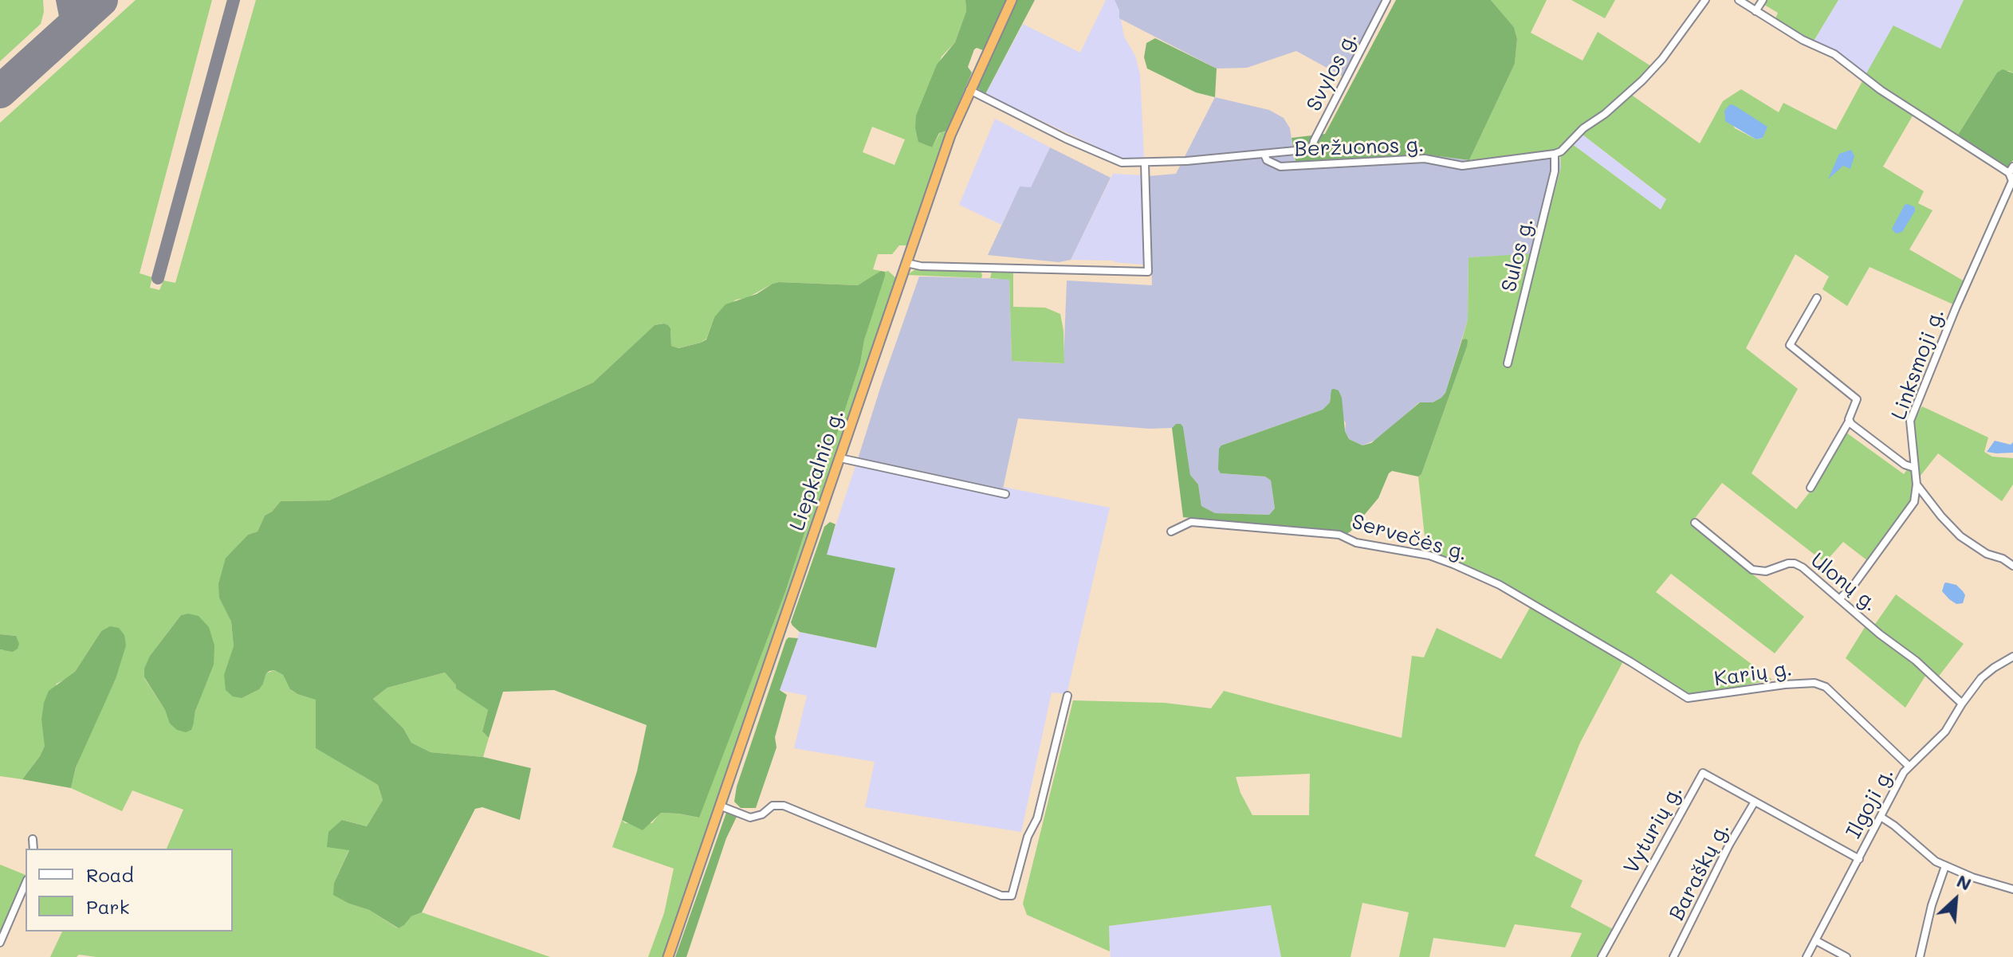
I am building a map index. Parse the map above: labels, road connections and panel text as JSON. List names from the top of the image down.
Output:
{
  "streets": {
    "highway": ["Liepkalnio g."],
    "street": [
      "Svylos g.",
      "Beržuonos g.",
      "Sulos g.",
      "Linksmoji g.",
      "Servečės g.",
      "Ulonų g.",
      "Karių g.",
      "Ilgoji g.",
      "Vyturių g.",
      "Baraškų g."
    ]
  },
  "crossings": [
    ["Svylos g.", "Beržuonos g."],
    ["Beržuonos g.", "Sulos g."],
    ["Beržuonos g.", "Liepkalnio g."],
    ["Linksmoji g.", "Ulonų g."],
    ["Servečės g.", "Karių g."],
    ["Ulonų g.", "Ilgoji g."],
    ["Karių g.", "Ilgoji g."],
    ["Ilgoji g.", "Vyturių g."],
    ["Vyturių g.", "Baraškų g."]
  ],
  "legend": ["Road", "Park"],
  "north": "top right"
}
